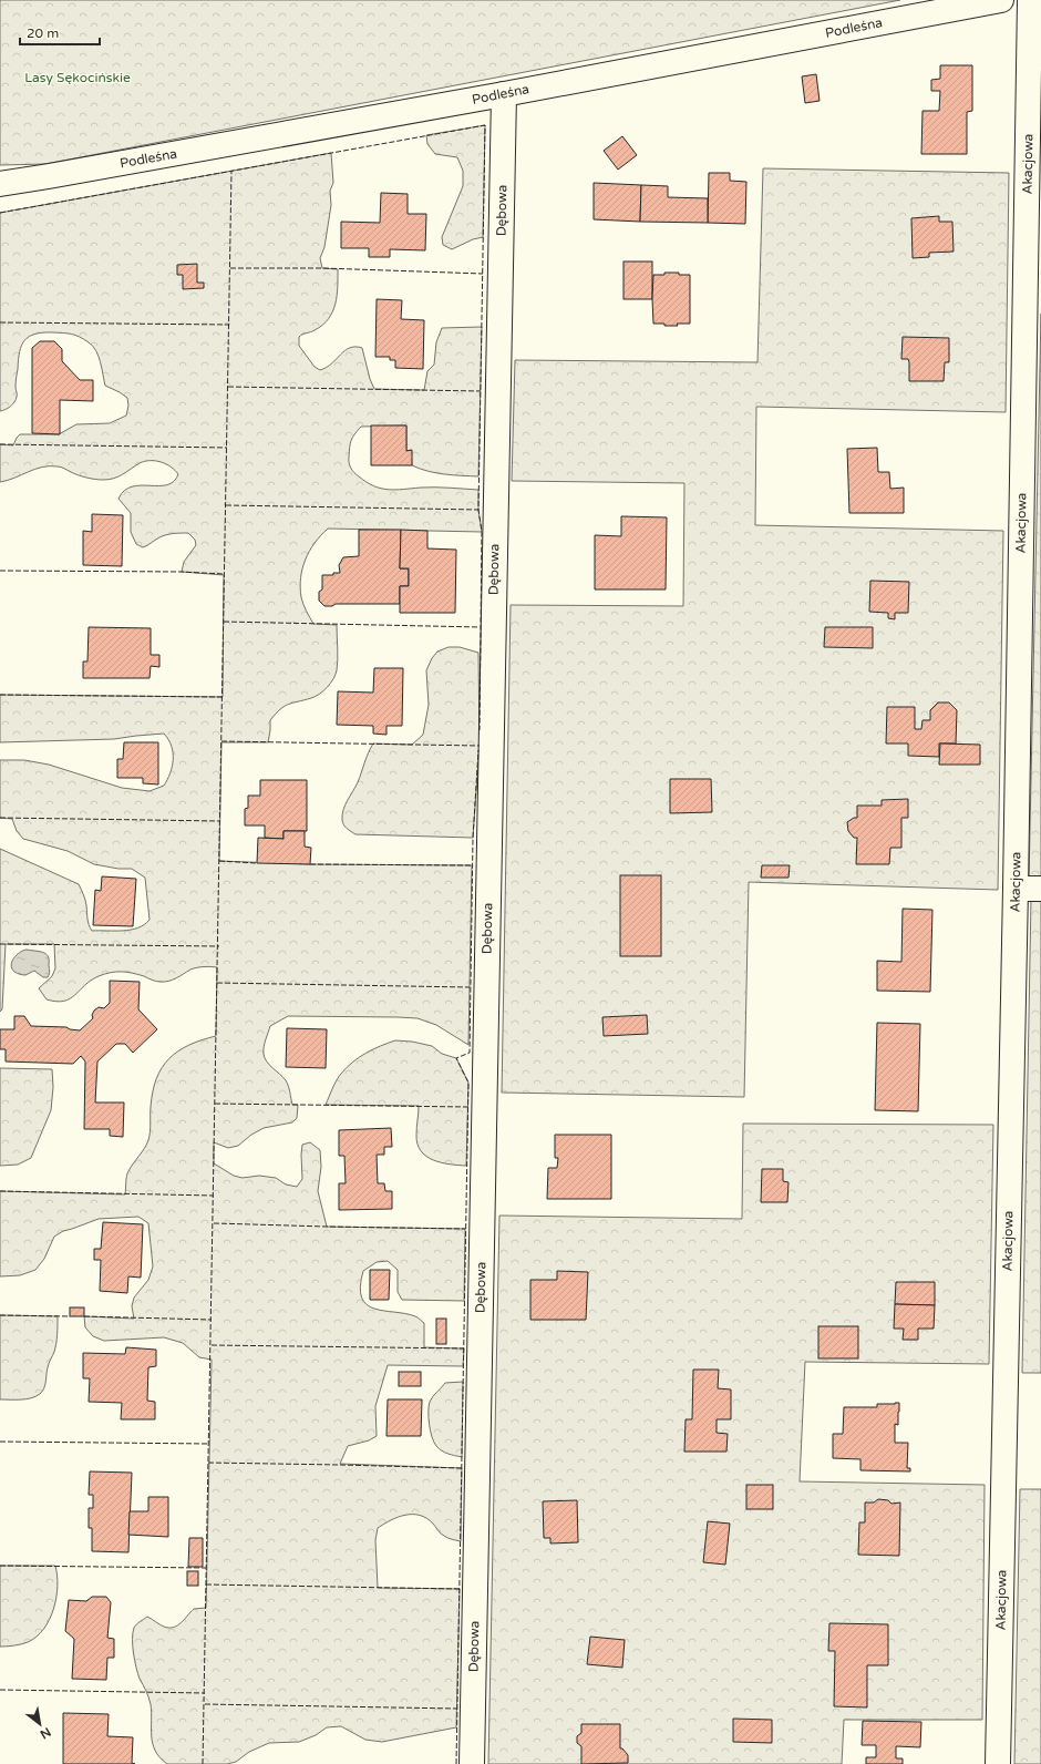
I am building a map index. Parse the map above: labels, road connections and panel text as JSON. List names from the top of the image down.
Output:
{
  "streets": {
    "street": ["Podleśna", "Akacjowa", "Dębowa"]
  },
  "crossings": [
    ["Podleśna", "Dębowa"]
  ],
  "parks": ["Lasy Sękocińskie"],
  "scale_bar": "20 m",
  "north": "bottom right"
}
